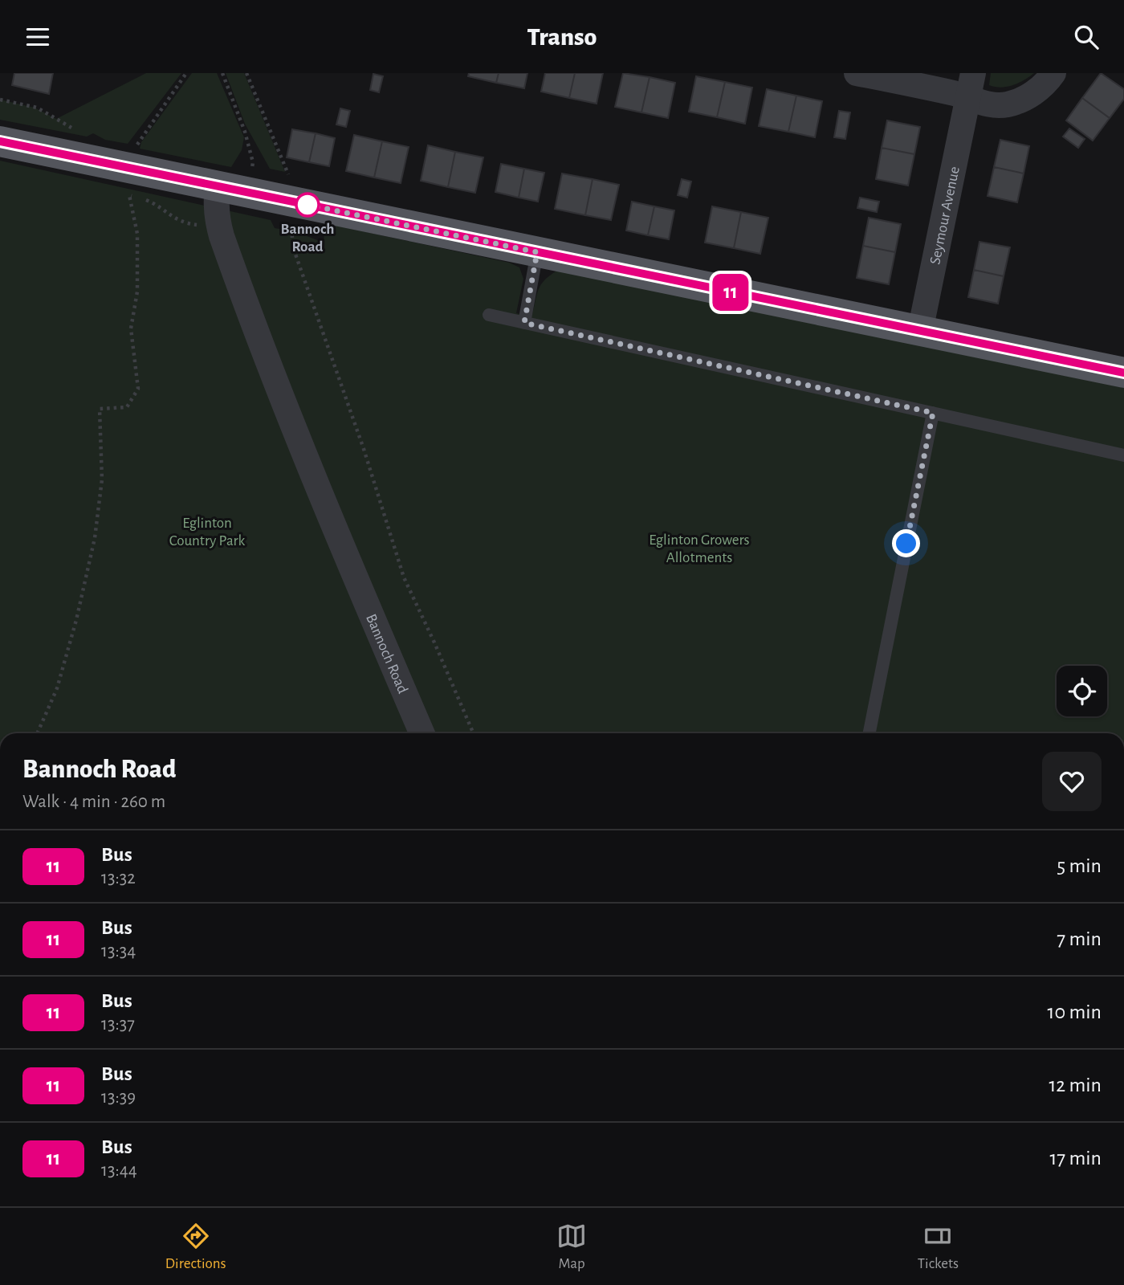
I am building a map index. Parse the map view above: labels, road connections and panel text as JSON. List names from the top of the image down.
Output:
{
  "streets": {
    "street": ["Seymour Avenue", "Bannoch Road"]
  },
  "parks": ["Eglinton Country Park", "Eglinton Growers Allotments"],
  "places": ["Bannoch Road"],
  "lines": ["bus line 11"],
  "page": {
    "header": "Transo",
    "on_map": "11",
    "heading": ["Bannoch Road", "Walk · 4 min · 260 m"],
    "list": [
      {
        "mark": "11",
        "name": "Bus",
        "note": "13:32",
        "value": "5 min"
      },
      {
        "mark": "11",
        "name": "Bus",
        "note": "13:34",
        "value": "7 min"
      },
      {
        "mark": "11",
        "name": "Bus",
        "note": "13:37",
        "value": "10 min"
      },
      {
        "mark": "11",
        "name": "Bus",
        "note": "13:39",
        "value": "12 min"
      },
      {
        "mark": "11",
        "name": "Bus",
        "note": "13:44",
        "value": "17 min"
      }
    ],
    "tabs": ["Directions", "Map", "Tickets"]
  }
}
